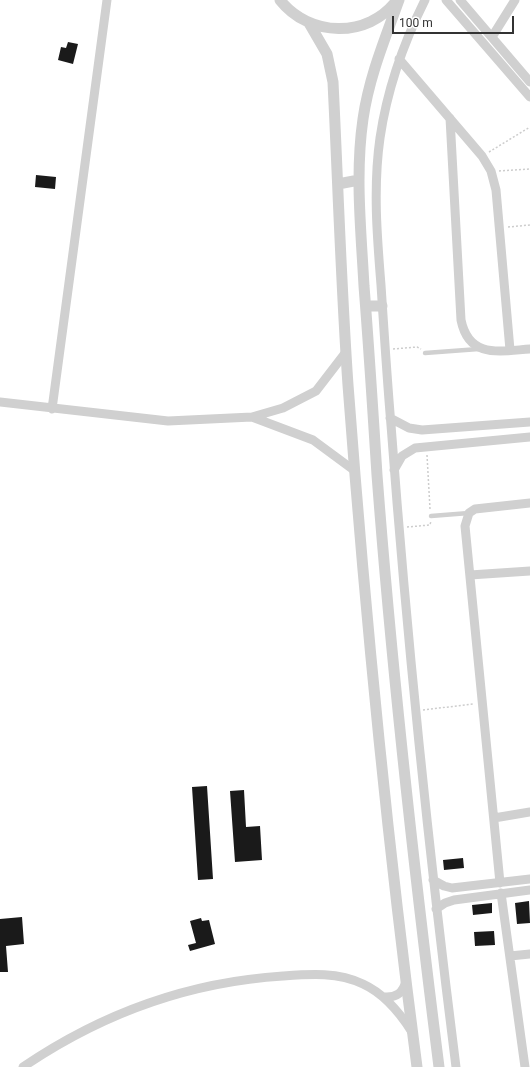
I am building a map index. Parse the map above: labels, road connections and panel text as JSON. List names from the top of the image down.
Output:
{
  "scale_bar": "100 m"
}
